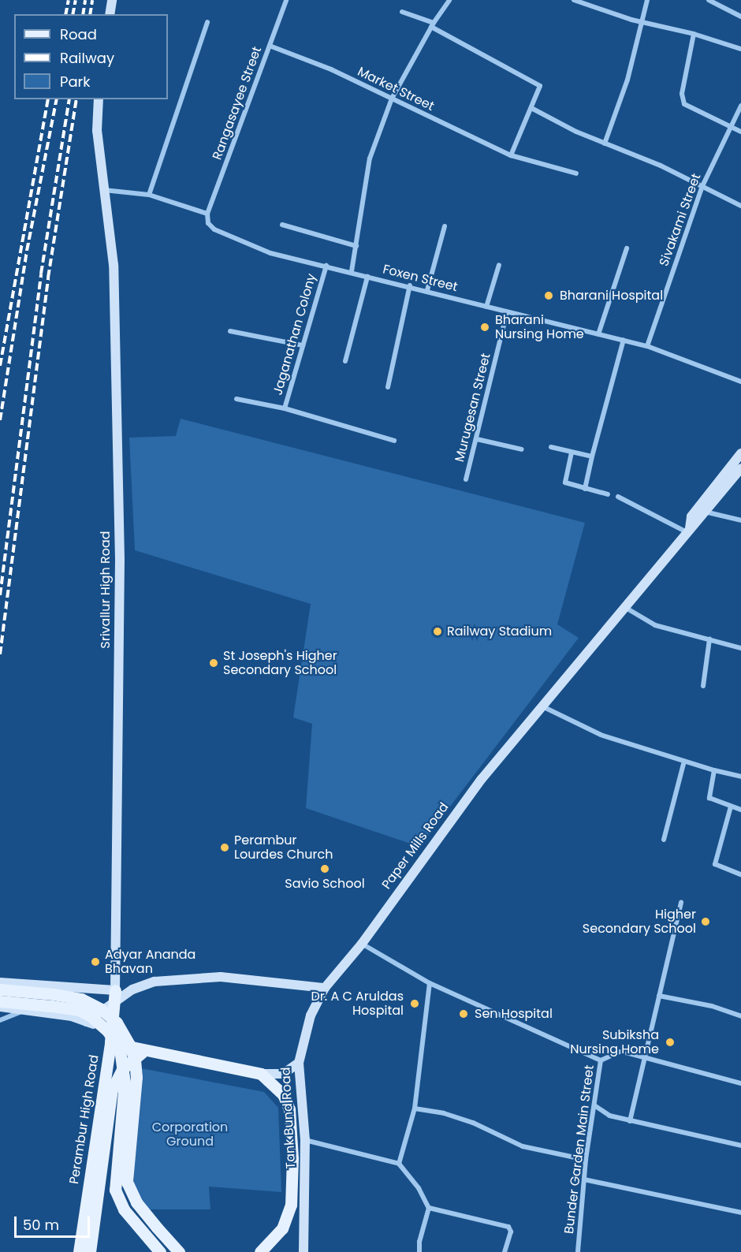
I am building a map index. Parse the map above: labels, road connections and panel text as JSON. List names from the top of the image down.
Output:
{
  "streets": {
    "main road": [
      "Srivallur High Road",
      "Paper Mills Road",
      "Tank Bund Road",
      "Perambur High Road"
    ],
    "street": [
      "Market Street",
      "Rangasayee Street",
      "Sivakami Street",
      "Foxen Street",
      "Jaganathan Colony",
      "Murugesan Street",
      "Bunder Garden Main Street"
    ]
  },
  "crossings": [
    ["Market Street", "Rangasayee Street"],
    ["Rangasayee Street", "Foxen Street"],
    ["Sivakami Street", "Foxen Street"],
    ["Foxen Street", "Jaganathan Colony"],
    ["Foxen Street", "Murugesan Street"],
    ["Srivallur High Road", "Perambur High Road"],
    ["Paper Mills Road", "Tank Bund Road"],
    ["Paper Mills Road", "Bunder Garden Main Street"]
  ],
  "parks": ["Corporation Ground"],
  "places": [
    "Bharani Hospital",
    "Bharani Nursing Home",
    "Railway Stadium",
    "St Joseph's Higher Secondary School",
    "Perambur Lourdes Church",
    "Savio School",
    "Higher Secondary School",
    "Adyar Ananda Bhavan",
    "Dr. A C Aruldas Hospital",
    "Sen Hospital",
    "Subiksha Nursing Home"
  ],
  "legend": ["Road", "Railway", "Park"],
  "scale_bar": "50 m"
}
